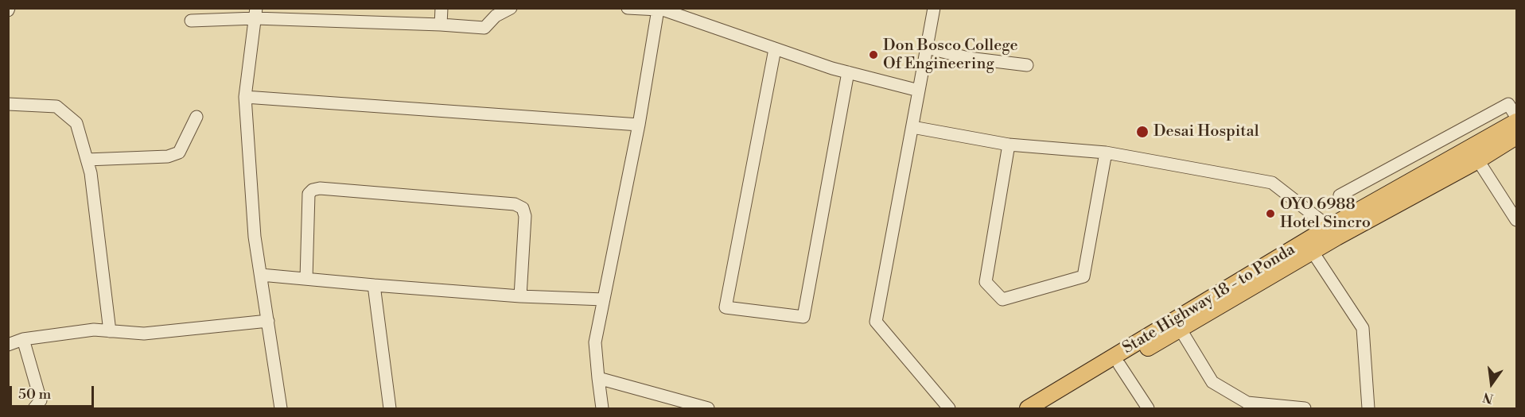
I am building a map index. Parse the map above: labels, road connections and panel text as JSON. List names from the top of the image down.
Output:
{
  "streets": {
    "main road": ["State Highway 18 - to Ponda"]
  },
  "places": ["Don Bosco College Of Engineering", "Desai Hospital", "OYO 6988 Hotel Sincro"],
  "scale_bar": "50 m",
  "north": "bottom"
}
